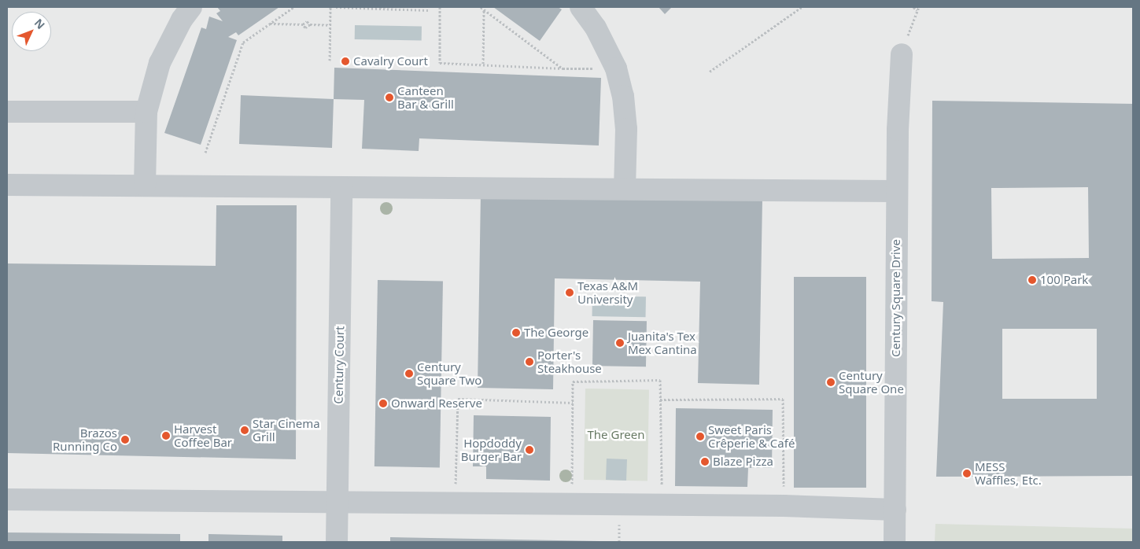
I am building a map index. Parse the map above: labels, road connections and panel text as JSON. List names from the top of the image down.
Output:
{
  "streets": {
    "lane": ["Century Square Drive", "Century Court"]
  },
  "parks": ["The Green"],
  "places": [
    "Cavalry Court",
    "Canteen Bar & Grill",
    "100 Park",
    "Texas A&M University",
    "The George",
    "Juanita's Tex Mex Cantina",
    "Porter's Steakhouse",
    "Century Square Two",
    "Century Square One",
    "Onward Reserve",
    "Star Cinema Grill",
    "Harvest Coffee Bar",
    "Sweet Paris Crêperie & Café",
    "Brazos Running Co",
    "Hopdoddy Burger Bar",
    "Blaze Pizza",
    "MESS Waffles, Etc."
  ],
  "north": "top right"
}
